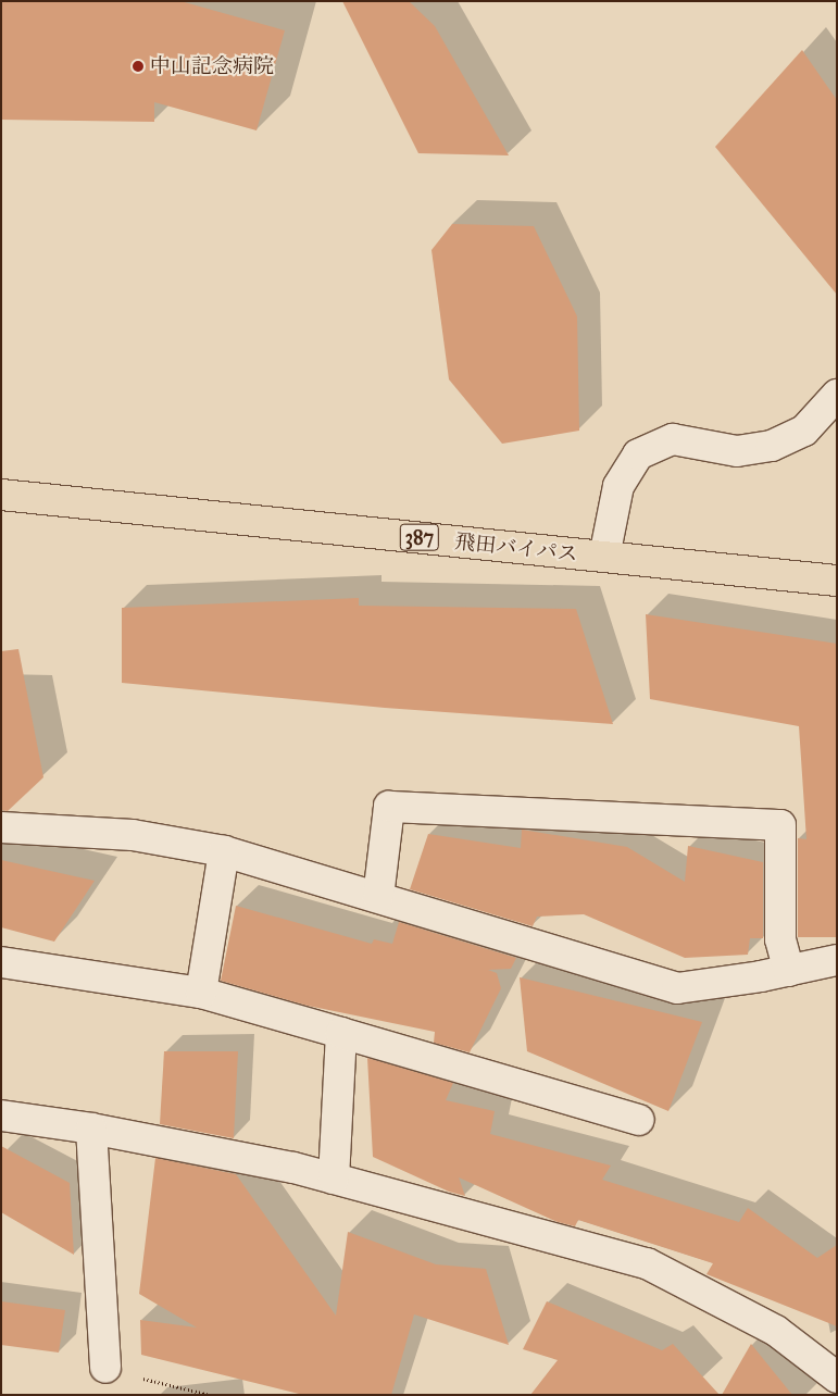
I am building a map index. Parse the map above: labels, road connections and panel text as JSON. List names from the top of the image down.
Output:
{
  "streets": {
    "highway": ["387", "飛田バイパス"]
  },
  "places": ["中山記念病院"]
}
